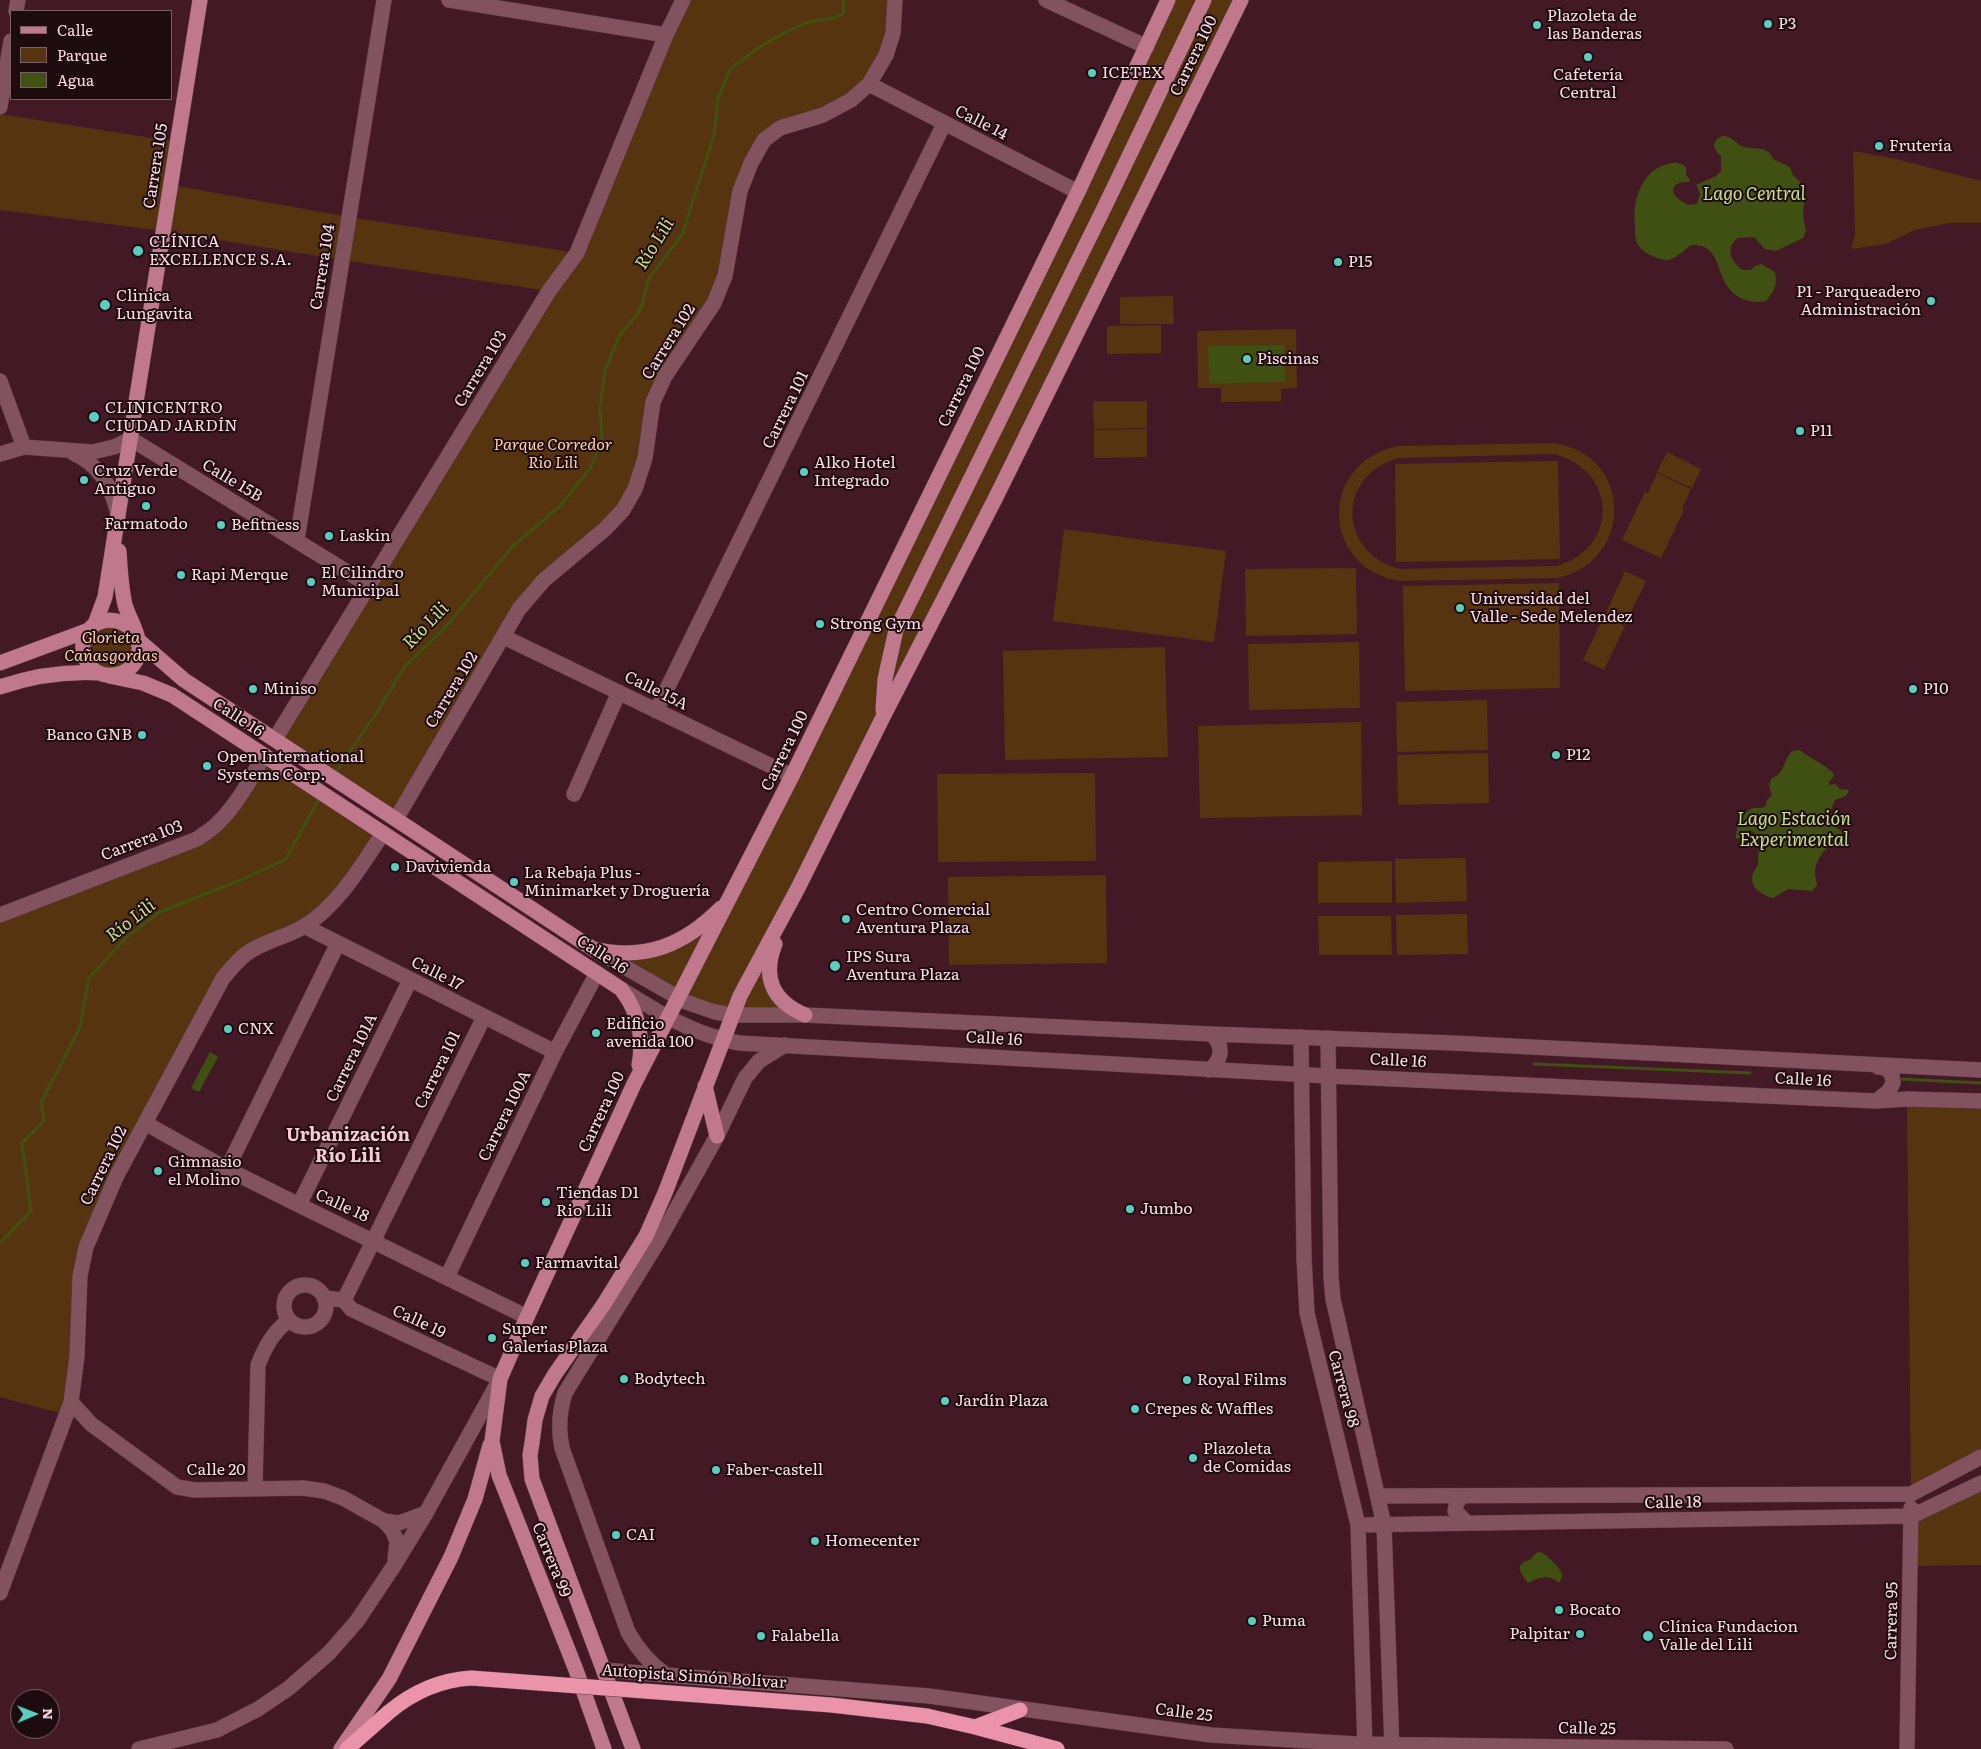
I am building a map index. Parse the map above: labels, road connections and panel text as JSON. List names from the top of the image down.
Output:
{
  "streets": {
    "highway": ["Autopista Simón Bolívar"],
    "main road": [
      "Carrera 100",
      "Carrera 105",
      "Calle 16",
      "Carrera 99"
    ],
    "street": [
      "Calle 14",
      "Carrera 104",
      "Carrera 102",
      "Carrera 103",
      "Carrera 101",
      "Calle 15B",
      "Calle 15A",
      "Calle 17",
      "Carrera 101A",
      "Carrera 100A",
      "Calle 18",
      "Calle 19",
      "Carrera 98",
      "Calle 20",
      "Carrera 95",
      "Calle 25"
    ]
  },
  "crossings": [
    ["Carrera 100", "Calle 14"],
    ["Carrera 100", "Calle 15A"],
    ["Carrera 100", "Calle 16"],
    ["Carrera 100", "Calle 18"],
    ["Carrera 100", "Calle 19"],
    ["Carrera 100", "Calle 20"],
    ["Carrera 100", "Carrera 99"],
    ["Carrera 100", "Calle 25"],
    ["Calle 14", "Carrera 102"],
    ["Calle 14", "Carrera 101"],
    ["Carrera 105", "Calle 15B"],
    ["Carrera 105", "Calle 16"],
    ["Carrera 104", "Calle 15B"],
    ["Carrera 102", "Calle 15A"],
    ["Carrera 102", "Calle 16"],
    ["Carrera 102", "Calle 17"],
    ["Carrera 102", "Calle 18"],
    ["Carrera 102", "Calle 20"],
    ["Carrera 103", "Calle 15B"],
    ["Carrera 103", "Calle 16"],
    ["Carrera 101", "Calle 15A"],
    ["Carrera 101", "Calle 17"],
    ["Carrera 101", "Calle 18"],
    ["Carrera 101", "Calle 19"],
    ["Calle 16", "Carrera 100A"],
    ["Calle 16", "Carrera 98"],
    ["Calle 17", "Carrera 101A"],
    ["Calle 17", "Carrera 100A"],
    ["Carrera 101A", "Calle 18"],
    ["Carrera 100A", "Calle 18"],
    ["Calle 18", "Carrera 98"],
    ["Calle 18", "Carrera 95"],
    ["Calle 19", "Carrera 99"],
    ["Carrera 98", "Calle 25"],
    ["Carrera 99", "Calle 25"]
  ],
  "districts": ["Urbanización Río Lili"],
  "water": ["Lago Central", "Río Lili", "Lago Estación Experimental"],
  "parks": ["Parque Corredor Rio Lili", "Glorieta Cañasgordas"],
  "places": [
    "P3",
    "Plazoleta de las Banderas",
    "Cafetería Central",
    "ICETEX",
    "Frutería",
    "CLÍNICA EXCELLENCE S.A.",
    "P15",
    "P1 - Parqueadero Administración",
    "Clinica Lungavita",
    "Piscinas",
    "CLINICENTRO CIUDAD JARDÍN",
    "P11",
    "Alko Hotel Integrado",
    "Cruz Verde Antiguo",
    "Farmatodo",
    "Befitness",
    "Laskin",
    "Rapi Merque",
    "El Cilindro Municipal",
    "Universidad del Valle - Sede Melendez",
    "Strong Gym",
    "Miniso",
    "P10",
    "Banco GNB",
    "P12",
    "Open International Systems Corp.",
    "Davivienda",
    "La Rebaja Plus - Minimarket y Droguería",
    "Centro Comercial Aventura Plaza",
    "IPS Sura Aventura Plaza",
    "CNX",
    "Edificio avenida 100",
    "Gimnasio el Molino",
    "Tiendas D1 Rio Lili",
    "Jumbo",
    "Farmavital",
    "Super Galerías Plaza",
    "Bodytech",
    "Royal Films",
    "Jardín Plaza",
    "Crepes & Waffles",
    "Plazoleta de Comidas",
    "Faber-castell",
    "CAI",
    "Homecenter",
    "Bocato",
    "Puma",
    "Palpitar",
    "Falabella",
    "Clínica Fundacion Valle del Lili"
  ],
  "legend": ["Calle", "Parque", "Agua"],
  "north": "right"
}
